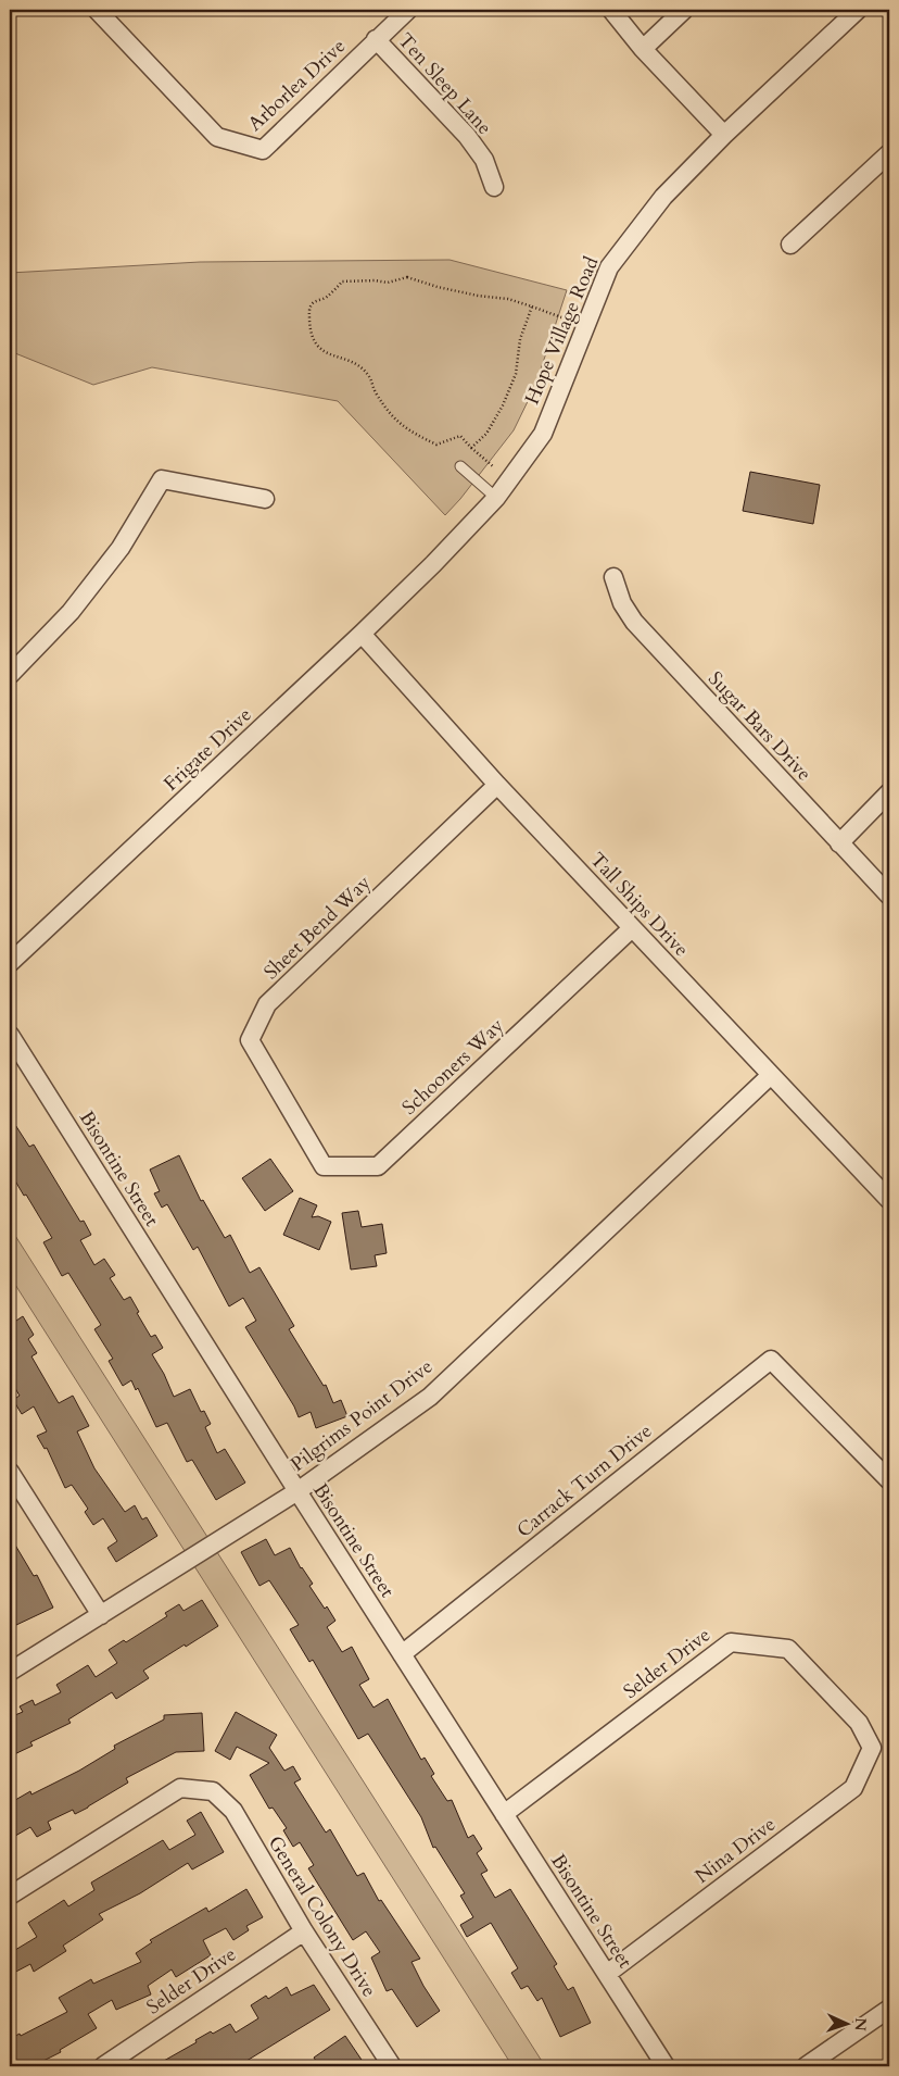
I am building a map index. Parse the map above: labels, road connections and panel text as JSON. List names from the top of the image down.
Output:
{
  "streets": {
    "street": [
      "Ten Sleep Lane",
      "Arborlea Drive",
      "Hope Village Road",
      "Sugar Bars Drive",
      "Frigate Drive",
      "Tall Ships Drive",
      "Sheet Bend Way",
      "Schooners Way",
      "Bisontine Street",
      "Pilgrims Point Drive",
      "Carrack Turn Drive",
      "Selder Drive",
      "Nina Drive",
      "General Colony Drive"
    ]
  },
  "crossings": [
    ["Ten Sleep Lane", "Arborlea Drive"],
    ["Hope Village Road", "Frigate Drive"],
    ["Frigate Drive", "Tall Ships Drive"],
    ["Tall Ships Drive", "Sheet Bend Way"],
    ["Tall Ships Drive", "Schooners Way"],
    ["Tall Ships Drive", "Pilgrims Point Drive"],
    ["Sheet Bend Way", "Schooners Way"],
    ["Bisontine Street", "Pilgrims Point Drive"],
    ["Bisontine Street", "Carrack Turn Drive"],
    ["Bisontine Street", "Selder Drive"],
    ["Bisontine Street", "Nina Drive"],
    ["Selder Drive", "Nina Drive"],
    ["Selder Drive", "General Colony Drive"]
  ],
  "north": "right"
}
